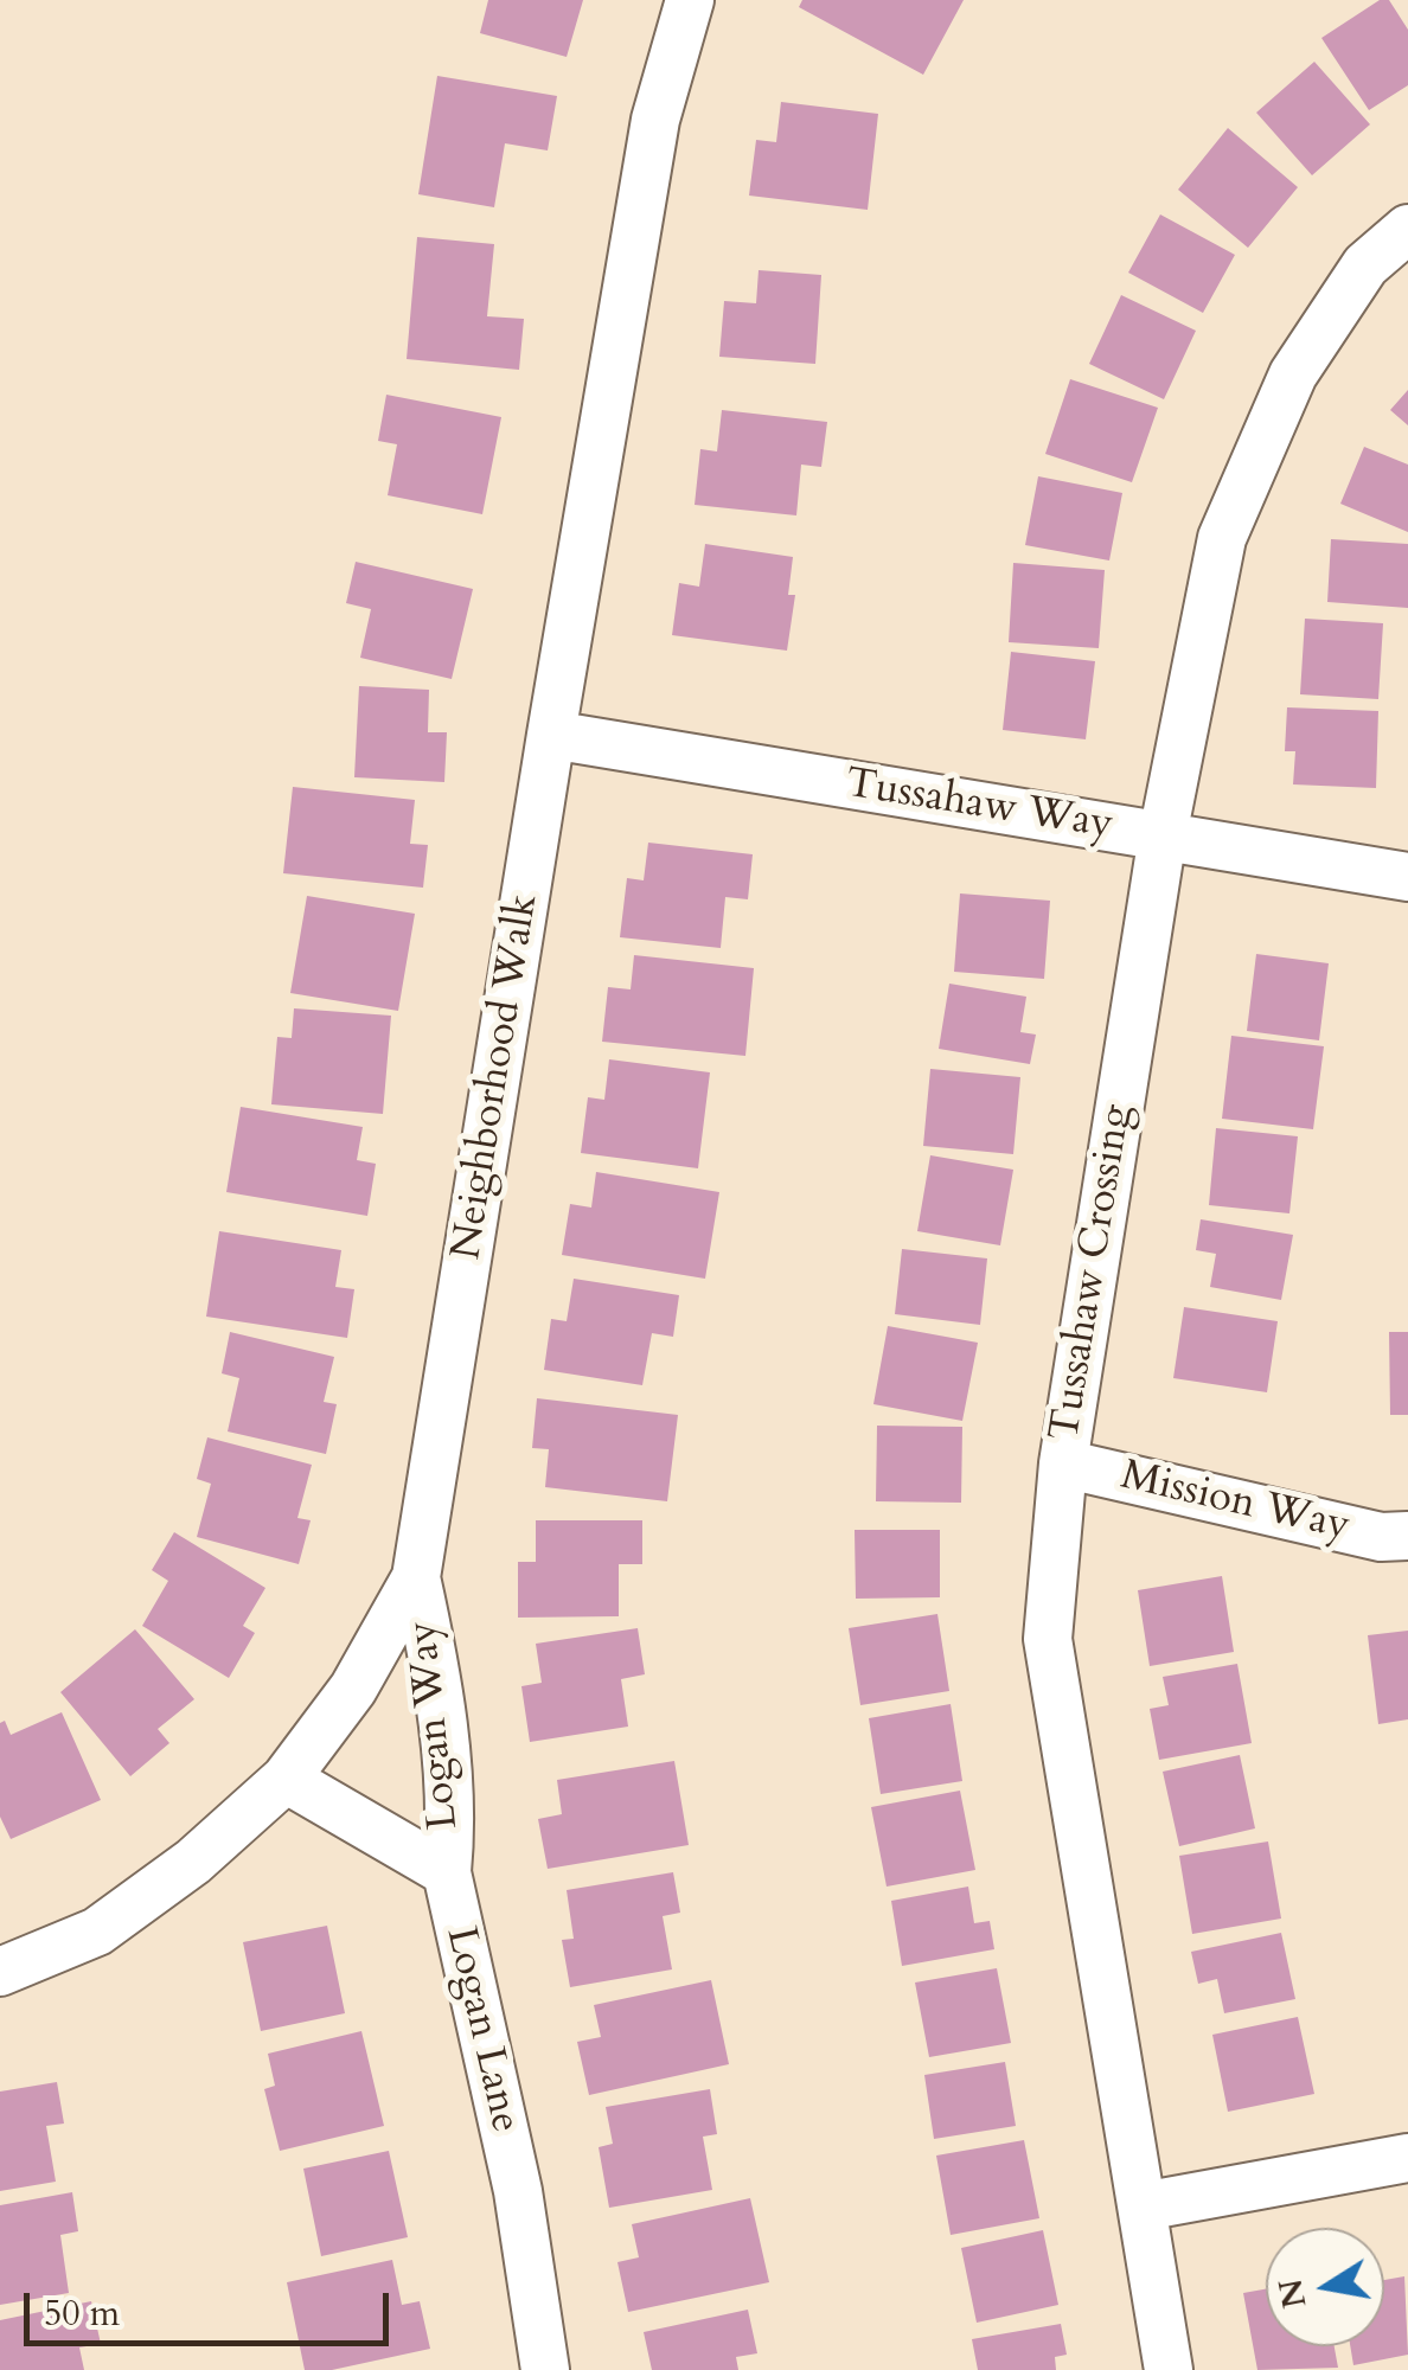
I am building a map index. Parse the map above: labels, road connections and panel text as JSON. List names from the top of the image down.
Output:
{
  "streets": {
    "street": [
      "Tussahaw Way",
      "Neighborhood Walk",
      "Tussahaw Crossing",
      "Mission Way",
      "Logan Way",
      "Logan Lane"
    ]
  },
  "crossings": [
    ["Tussahaw Way", "Neighborhood Walk"],
    ["Tussahaw Way", "Tussahaw Crossing"],
    ["Neighborhood Walk", "Logan Way"],
    ["Neighborhood Walk", "Logan Lane"],
    ["Tussahaw Crossing", "Mission Way"],
    ["Logan Way", "Logan Lane"]
  ],
  "scale_bar": "50 m",
  "north": "left"
}
